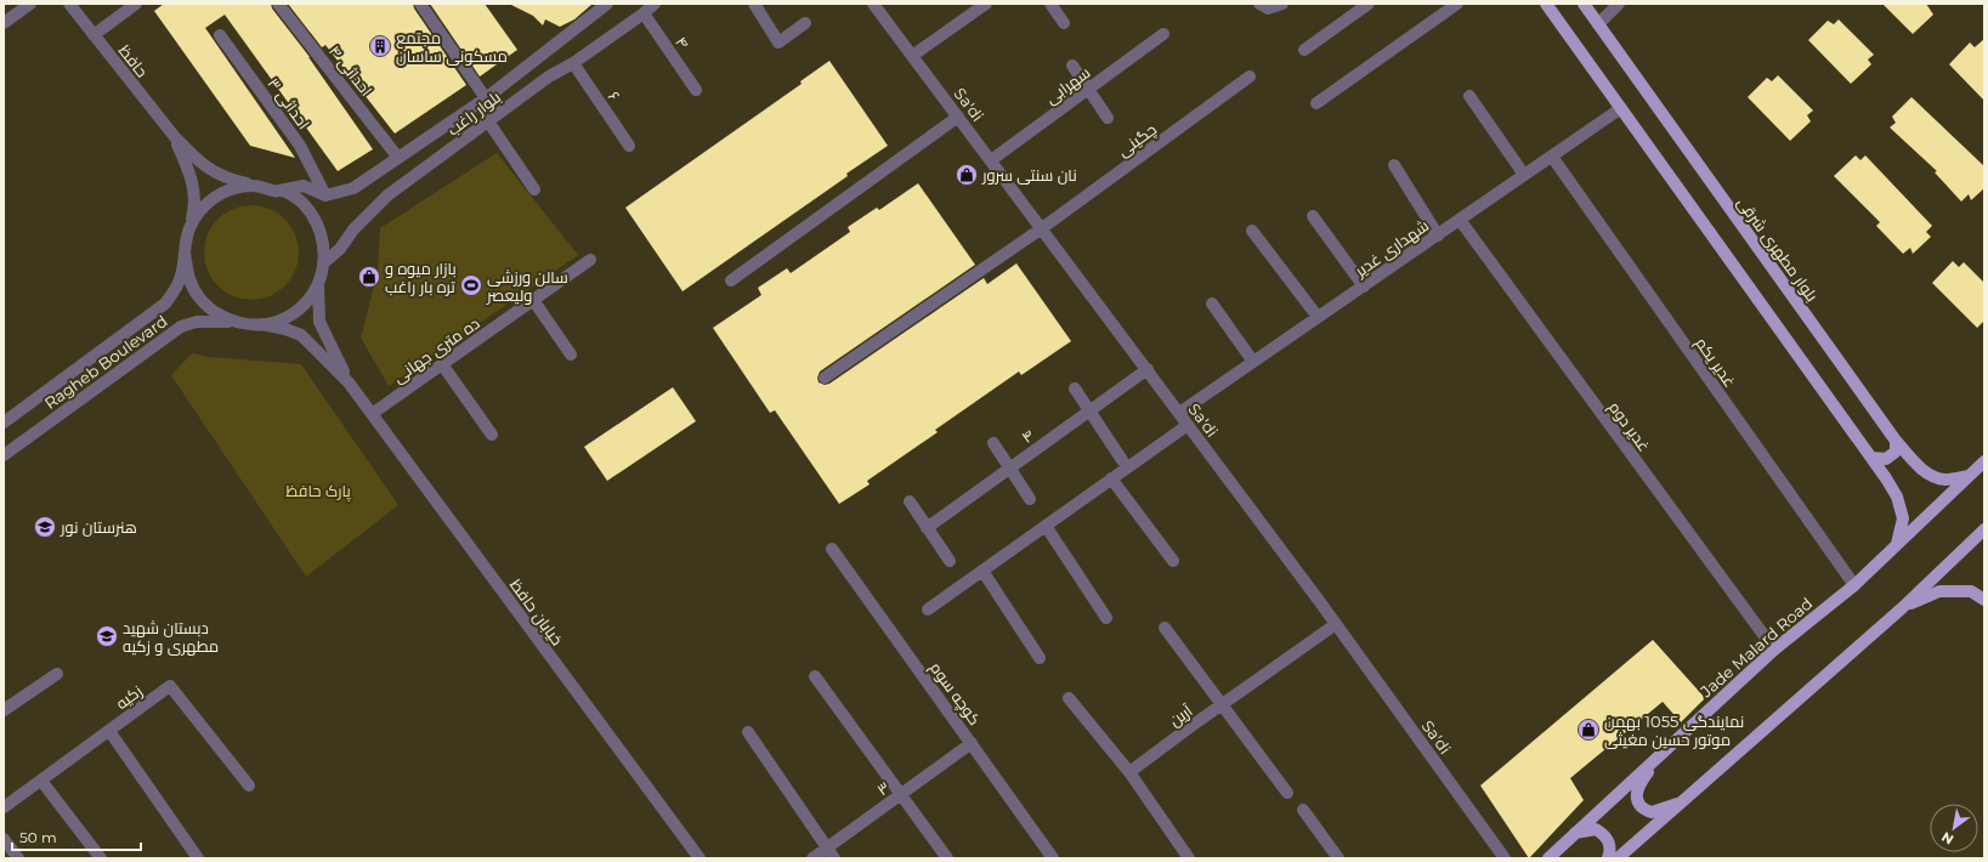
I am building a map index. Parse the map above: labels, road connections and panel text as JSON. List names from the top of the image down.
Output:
{
  "streets": {
    "main road": ["بلوار مطهری شرقی", "Jade Malard Road"],
    "street": [
      "۴",
      "حافظ",
      "احداثی ۴",
      "سهرابی",
      "۶",
      "احداثی ۳",
      "Sa'di",
      "بلوار راغب",
      "چگینی",
      "شهداری غدیر",
      "ده متری جهانی",
      "Ragheb Boulevard",
      "غدیر یکم",
      "غدیر دوم",
      "خیابان حافظ",
      "کوچه سوم",
      "زکیه",
      "آرین",
      "۳"
    ]
  },
  "crossings": [
    ["۴", "Sa'di"],
    ["۴", "بلوار راغب"],
    ["حافظ", "بلوار راغب"],
    ["حافظ", "Ragheb Boulevard"],
    ["حافظ", "خیابان حافظ"],
    ["احداثی ۴", "بلوار راغب"],
    ["سهرابی", "Sa'di"],
    ["۶", "بلوار راغب"],
    ["احداثی ۳", "بلوار راغب"],
    ["Sa'di", "چگینی"],
    ["Sa'di", "شهداری غدیر"],
    ["Sa'di", "آرین"],
    ["بلوار راغب", "Ragheb Boulevard"],
    ["بلوار راغب", "خیابان حافظ"],
    ["شهداری غدیر", "غدیر یکم"],
    ["شهداری غدیر", "غدیر دوم"],
    ["بلوار مطهری شرقی", "Jade Malard Road"],
    ["ده متری جهانی", "خیابان حافظ"],
    ["Ragheb Boulevard", "خیابان حافظ"],
    ["غدیر یکم", "Jade Malard Road"],
    ["غدیر دوم", "Jade Malard Road"],
    ["کوچه سوم", "۳"]
  ],
  "parks": ["پارک حافظ"],
  "places": {
    "building": ["مجتمع مسکونی ساسان"],
    "shop": ["نان سنتی سرور", "بازار میوه و تره بار راغب", "نمایندگی 1055 بهمن موتور حسین مغیثی"],
    "sports": ["سالن ورزشی ولیعصر"],
    "school or university": ["هنرستان نور", "دبستان شهید مطهری و زکیه"]
  },
  "scale_bar": "50 m",
  "north": "bottom left"
}
